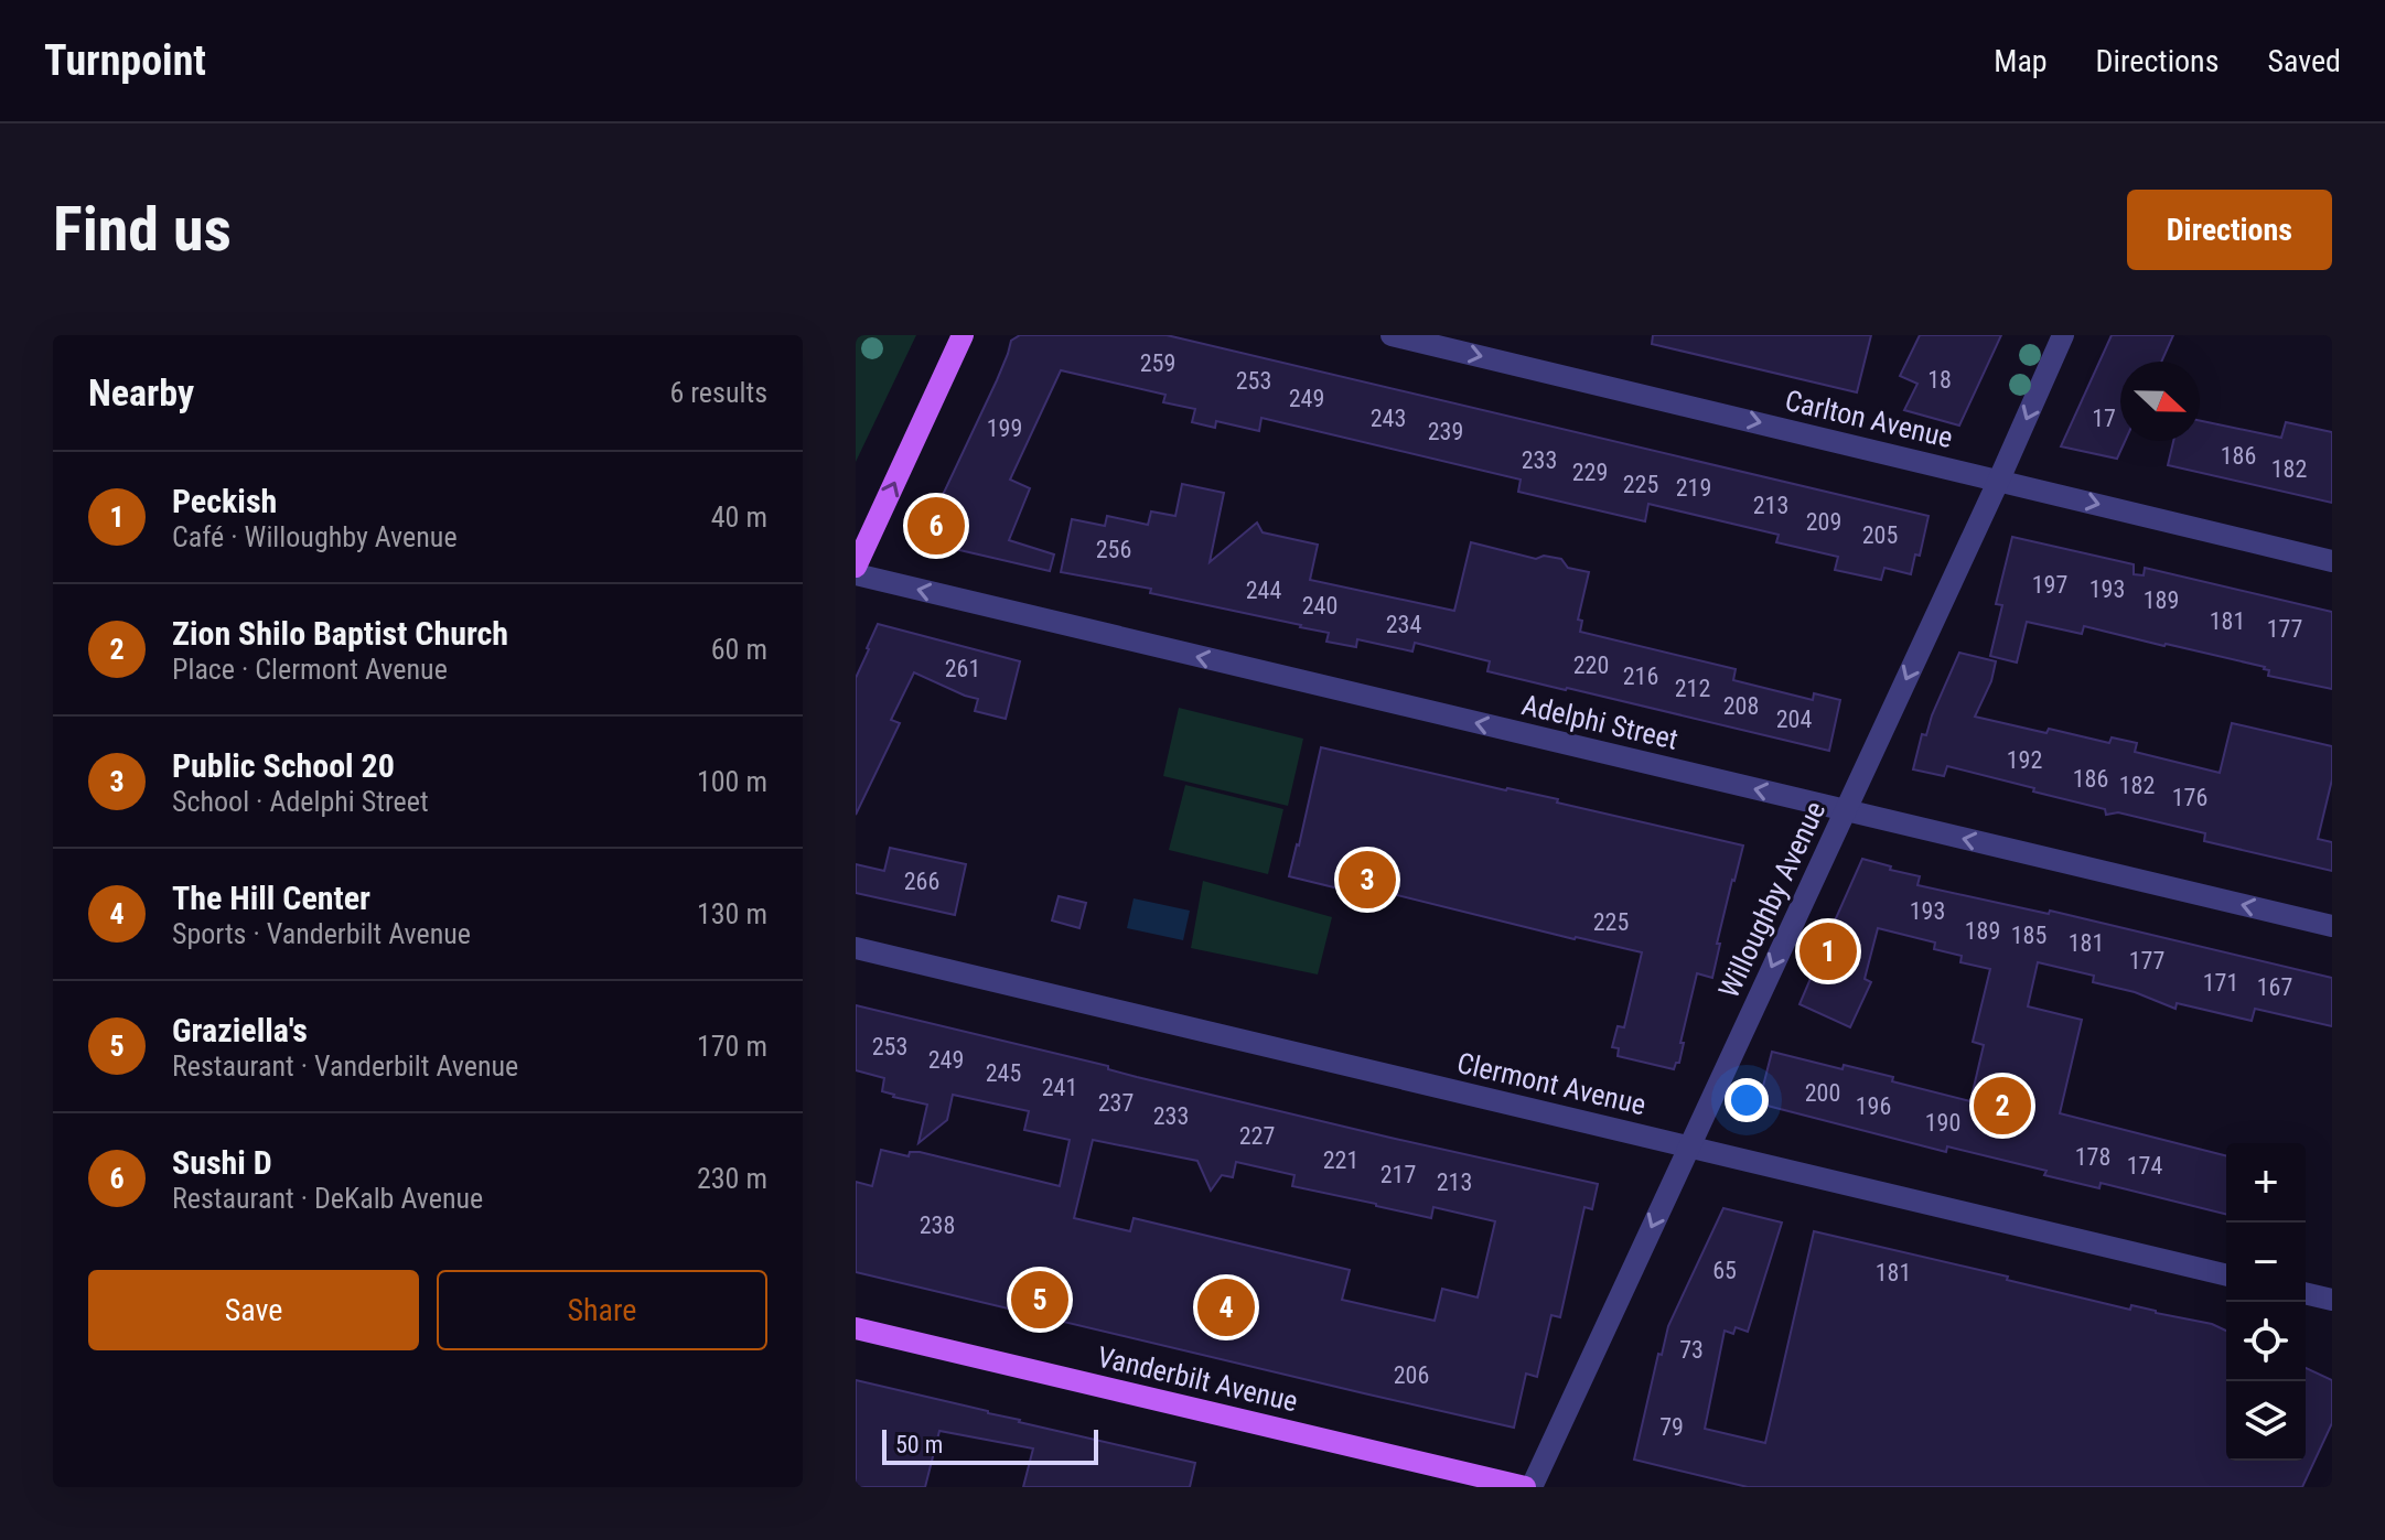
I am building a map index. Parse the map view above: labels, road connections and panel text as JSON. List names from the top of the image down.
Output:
{
  "streets": {
    "main road": ["Vanderbilt Avenue"],
    "street": [
      "Carlton Avenue",
      "Adelphi Street",
      "Willoughby Avenue",
      "Clermont Avenue"
    ]
  },
  "crossings": [
    ["Carlton Avenue", "Willoughby Avenue"],
    ["Adelphi Street", "Willoughby Avenue"],
    ["Willoughby Avenue", "Clermont Avenue"],
    ["Willoughby Avenue", "Vanderbilt Avenue"]
  ],
  "one_way": ["Carlton Avenue", "Adelphi Street", "Willoughby Avenue"],
  "house_numbers": [
    "259",
    "18",
    "253",
    "249",
    "243",
    "17",
    "199",
    "239",
    "186",
    "233",
    "182",
    "229",
    "225",
    "219",
    "213",
    "209",
    "205",
    "256",
    "197",
    "193",
    "244",
    "189",
    "240",
    "181",
    "234",
    "177",
    "220",
    "261",
    "216",
    "212",
    "208",
    "204",
    "192",
    "186",
    "182",
    "176",
    "266",
    "193",
    "225",
    "189",
    "185",
    "181",
    "177",
    "171",
    "167",
    "253",
    "249",
    "245",
    "241",
    "200",
    "237",
    "196",
    "233",
    "190",
    "227",
    "178",
    "221",
    "174",
    "217",
    "213",
    "238",
    "65",
    "181",
    "73",
    "206",
    "79"
  ],
  "scale_bar": "50 m",
  "north": "right",
  "page": {
    "header": "Turnpoint",
    "nav": ["Map", "Directions", "Saved"],
    "buttons": [
      "Directions",
      ["Save", "Share"]
    ],
    "title": "Find us",
    "heading": ["Nearby", "6 results"],
    "list": [
      {
        "mark": "1",
        "name": "Peckish",
        "note": "Café · Willoughby Avenue",
        "value": "40 m"
      },
      {
        "mark": "2",
        "name": "Zion Shilo Baptist Church",
        "note": "Place · Clermont Avenue",
        "value": "60 m"
      },
      {
        "mark": "3",
        "name": "Public School 20",
        "note": "School · Adelphi Street",
        "value": "100 m"
      },
      {
        "mark": "4",
        "name": "The Hill Center",
        "note": "Sports · Vanderbilt Avenue",
        "value": "130 m"
      },
      {
        "mark": "5",
        "name": "Graziella's",
        "note": "Restaurant · Vanderbilt Avenue",
        "value": "170 m"
      },
      {
        "mark": "6",
        "name": "Sushi D",
        "note": "Restaurant · DeKalb Avenue",
        "value": "230 m"
      }
    ],
    "pins": [
      "6",
      "3",
      "1",
      "2",
      "5",
      "4"
    ],
    "map_buttons": ["+", "−"],
    "scale": "50 m"
  }
}
